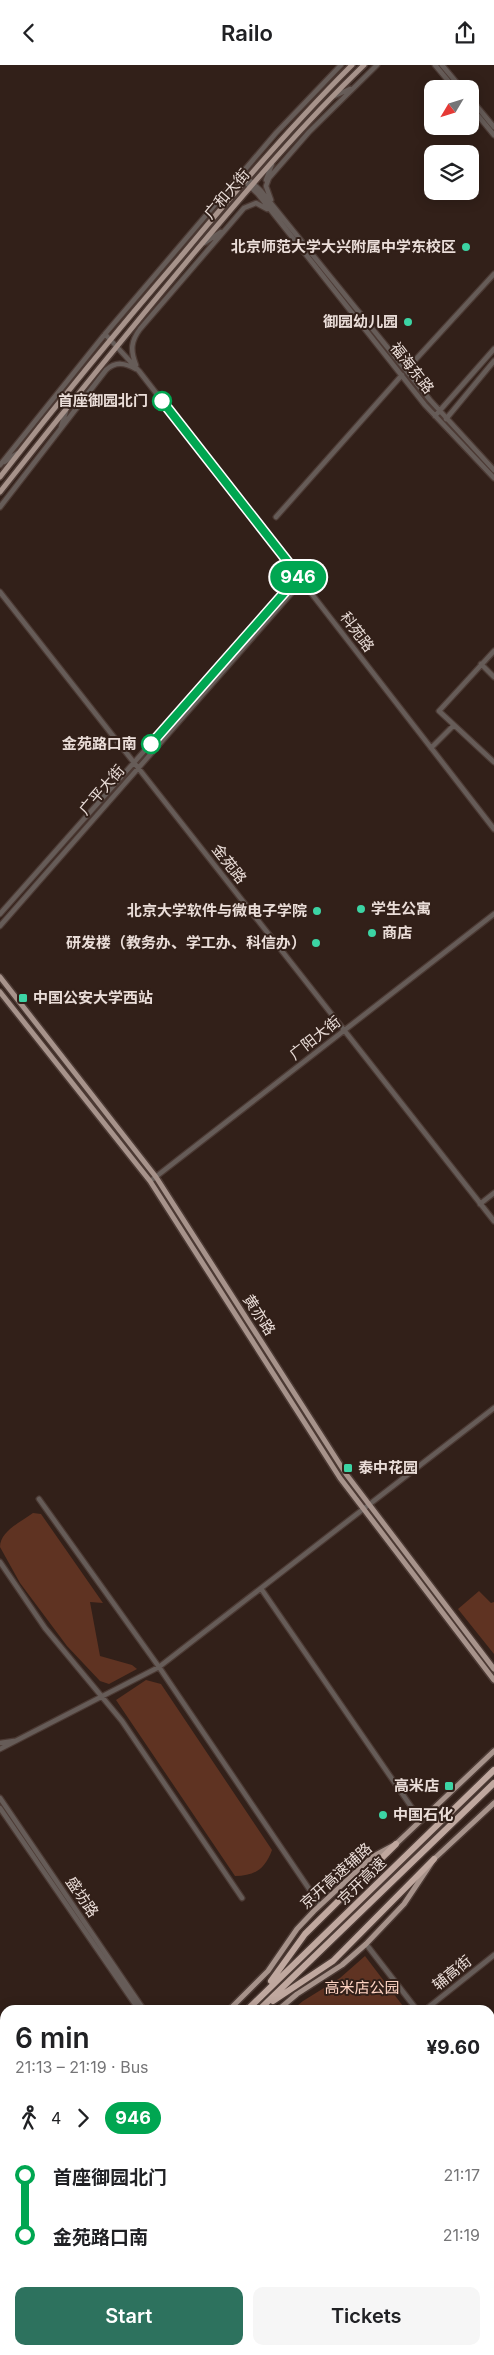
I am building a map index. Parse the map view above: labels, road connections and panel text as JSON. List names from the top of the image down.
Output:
{
  "streets": {
    "highway": ["京开高速"],
    "main road": ["广和大街", "黄亦路", "京开高速辅路"],
    "street": [
      "福海东路",
      "科苑路",
      "广平大街",
      "金苑路",
      "广阳大街",
      "盛坊路",
      "辅高街"
    ]
  },
  "crossings": [
    ["广和大街", "福海东路"],
    ["广和大街", "科苑路"],
    ["科苑路", "广平大街"],
    ["广平大街", "金苑路"],
    ["金苑路", "广阳大街"],
    ["广阳大街", "黄亦路"]
  ],
  "parks": ["高米店公园"],
  "places": {
    "other": [
      "北京师范大学大兴附属中学东校区",
      "御园幼儿园",
      "首座御园北门",
      "金苑路口南",
      "学生公寓",
      "北京大学软件与微电子学院",
      "商店",
      "研发楼（教务办、学工办、科信办）",
      "中国石化"
    ],
    "transit": ["中国公安大学西站", "泰中花园", "高米店"]
  },
  "lines": ["bus line 946"],
  "north": "bottom left",
  "page": {
    "header": "Railo",
    "on_map": "946",
    "heading": ["6 min", "21:13 – 21:19 · Bus", "¥9.60"],
    "legs": ["4", "946"],
    "list": [
      {
        "name": "首座御园北门",
        "value": "21:17"
      },
      {
        "name": "金苑路口南",
        "value": "21:19"
      }
    ],
    "buttons": ["Start", "Tickets"]
  }
}
